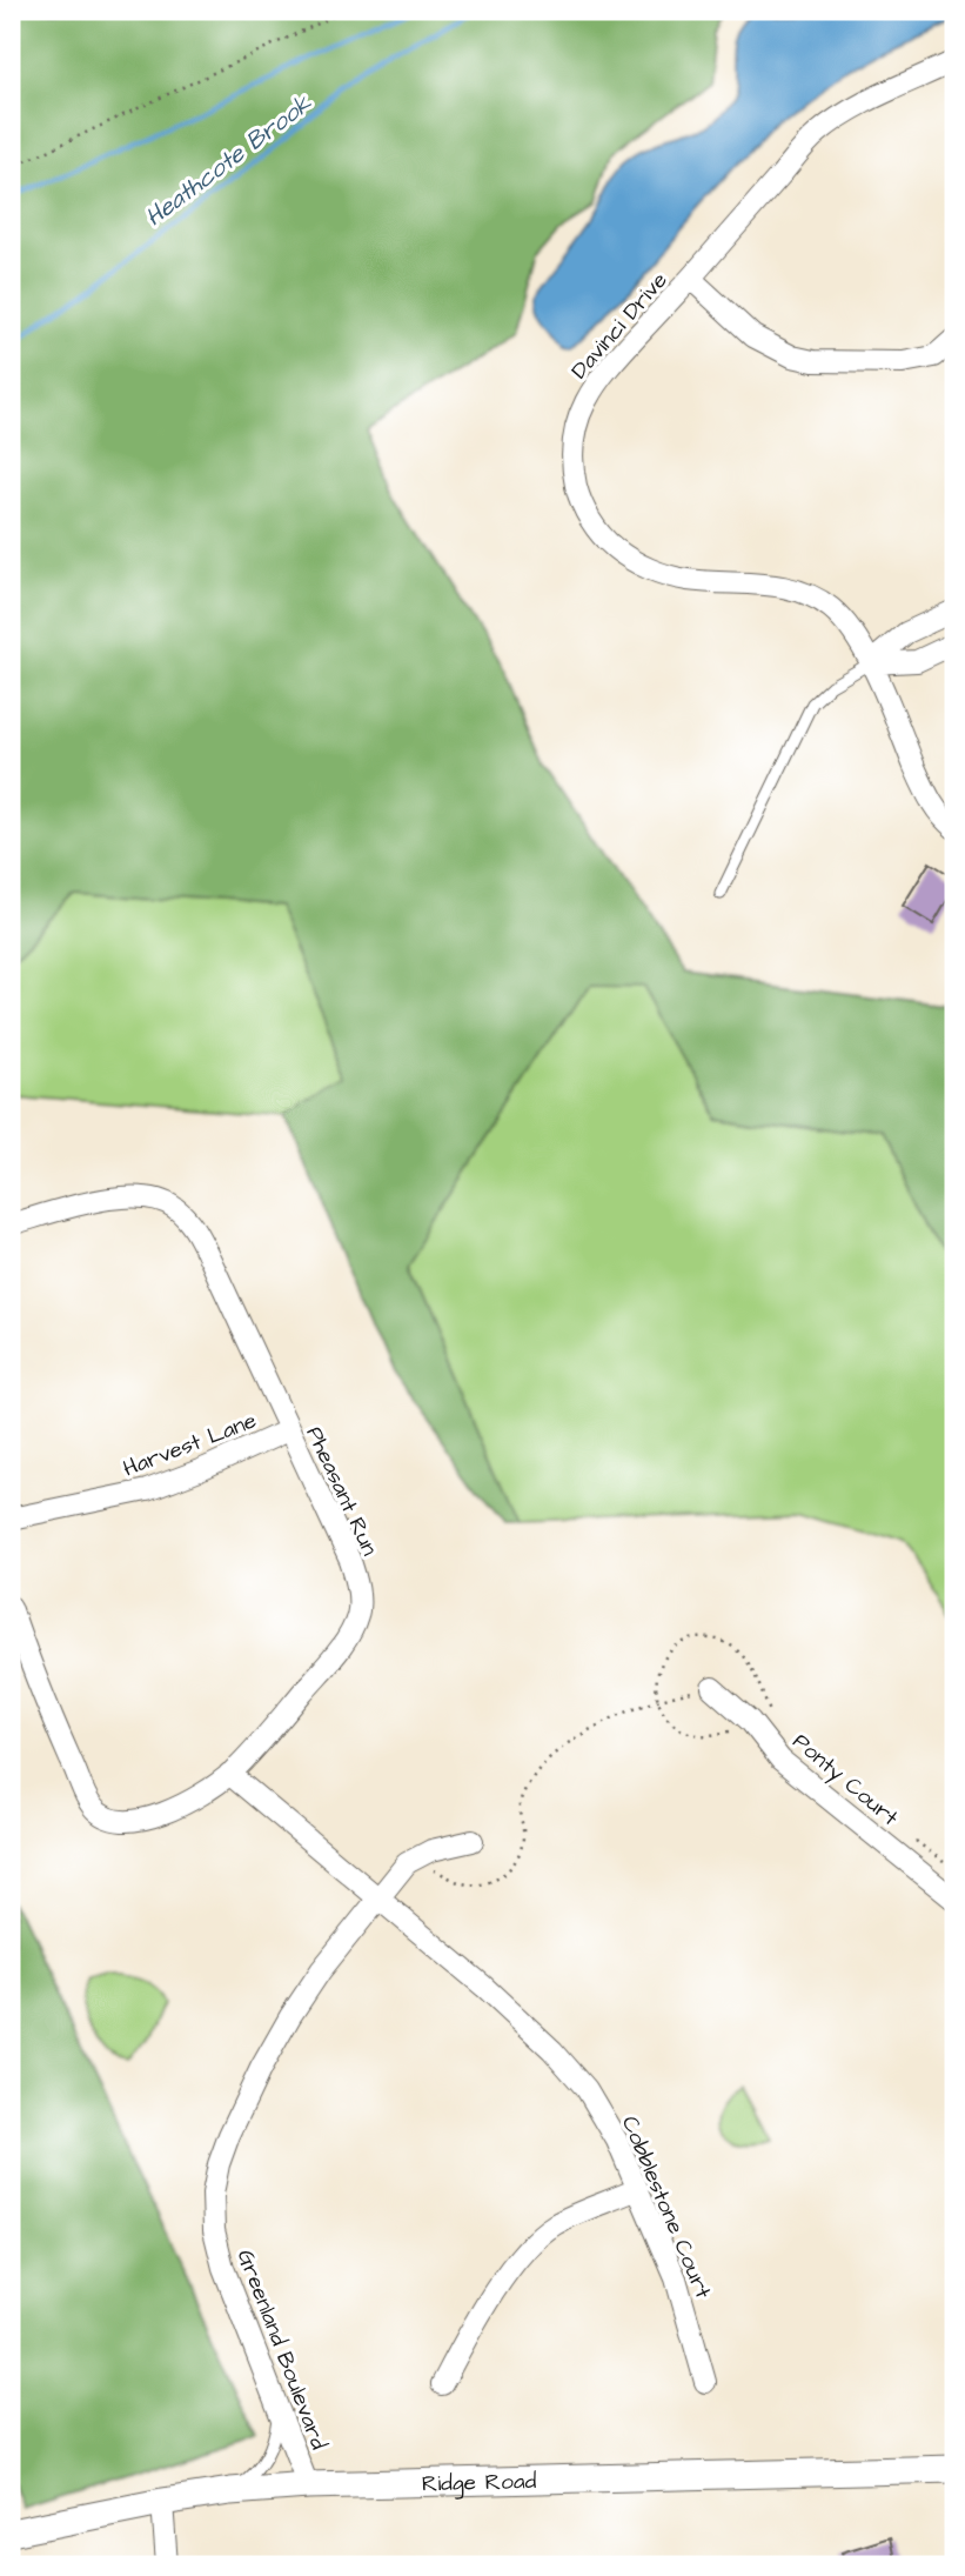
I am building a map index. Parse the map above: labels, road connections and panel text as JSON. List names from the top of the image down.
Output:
{
  "streets": {
    "street": [
      "Davinci Drive",
      "Harvest Lane",
      "Pheasant Run",
      "Ponty Court",
      "Cobblestone Court",
      "Greenland Boulevard",
      "Ridge Road"
    ]
  },
  "crossings": [
    ["Harvest Lane", "Pheasant Run"],
    ["Pheasant Run", "Cobblestone Court"],
    ["Cobblestone Court", "Greenland Boulevard"],
    ["Greenland Boulevard", "Ridge Road"]
  ],
  "water": ["Heathcote Brook"]
}
